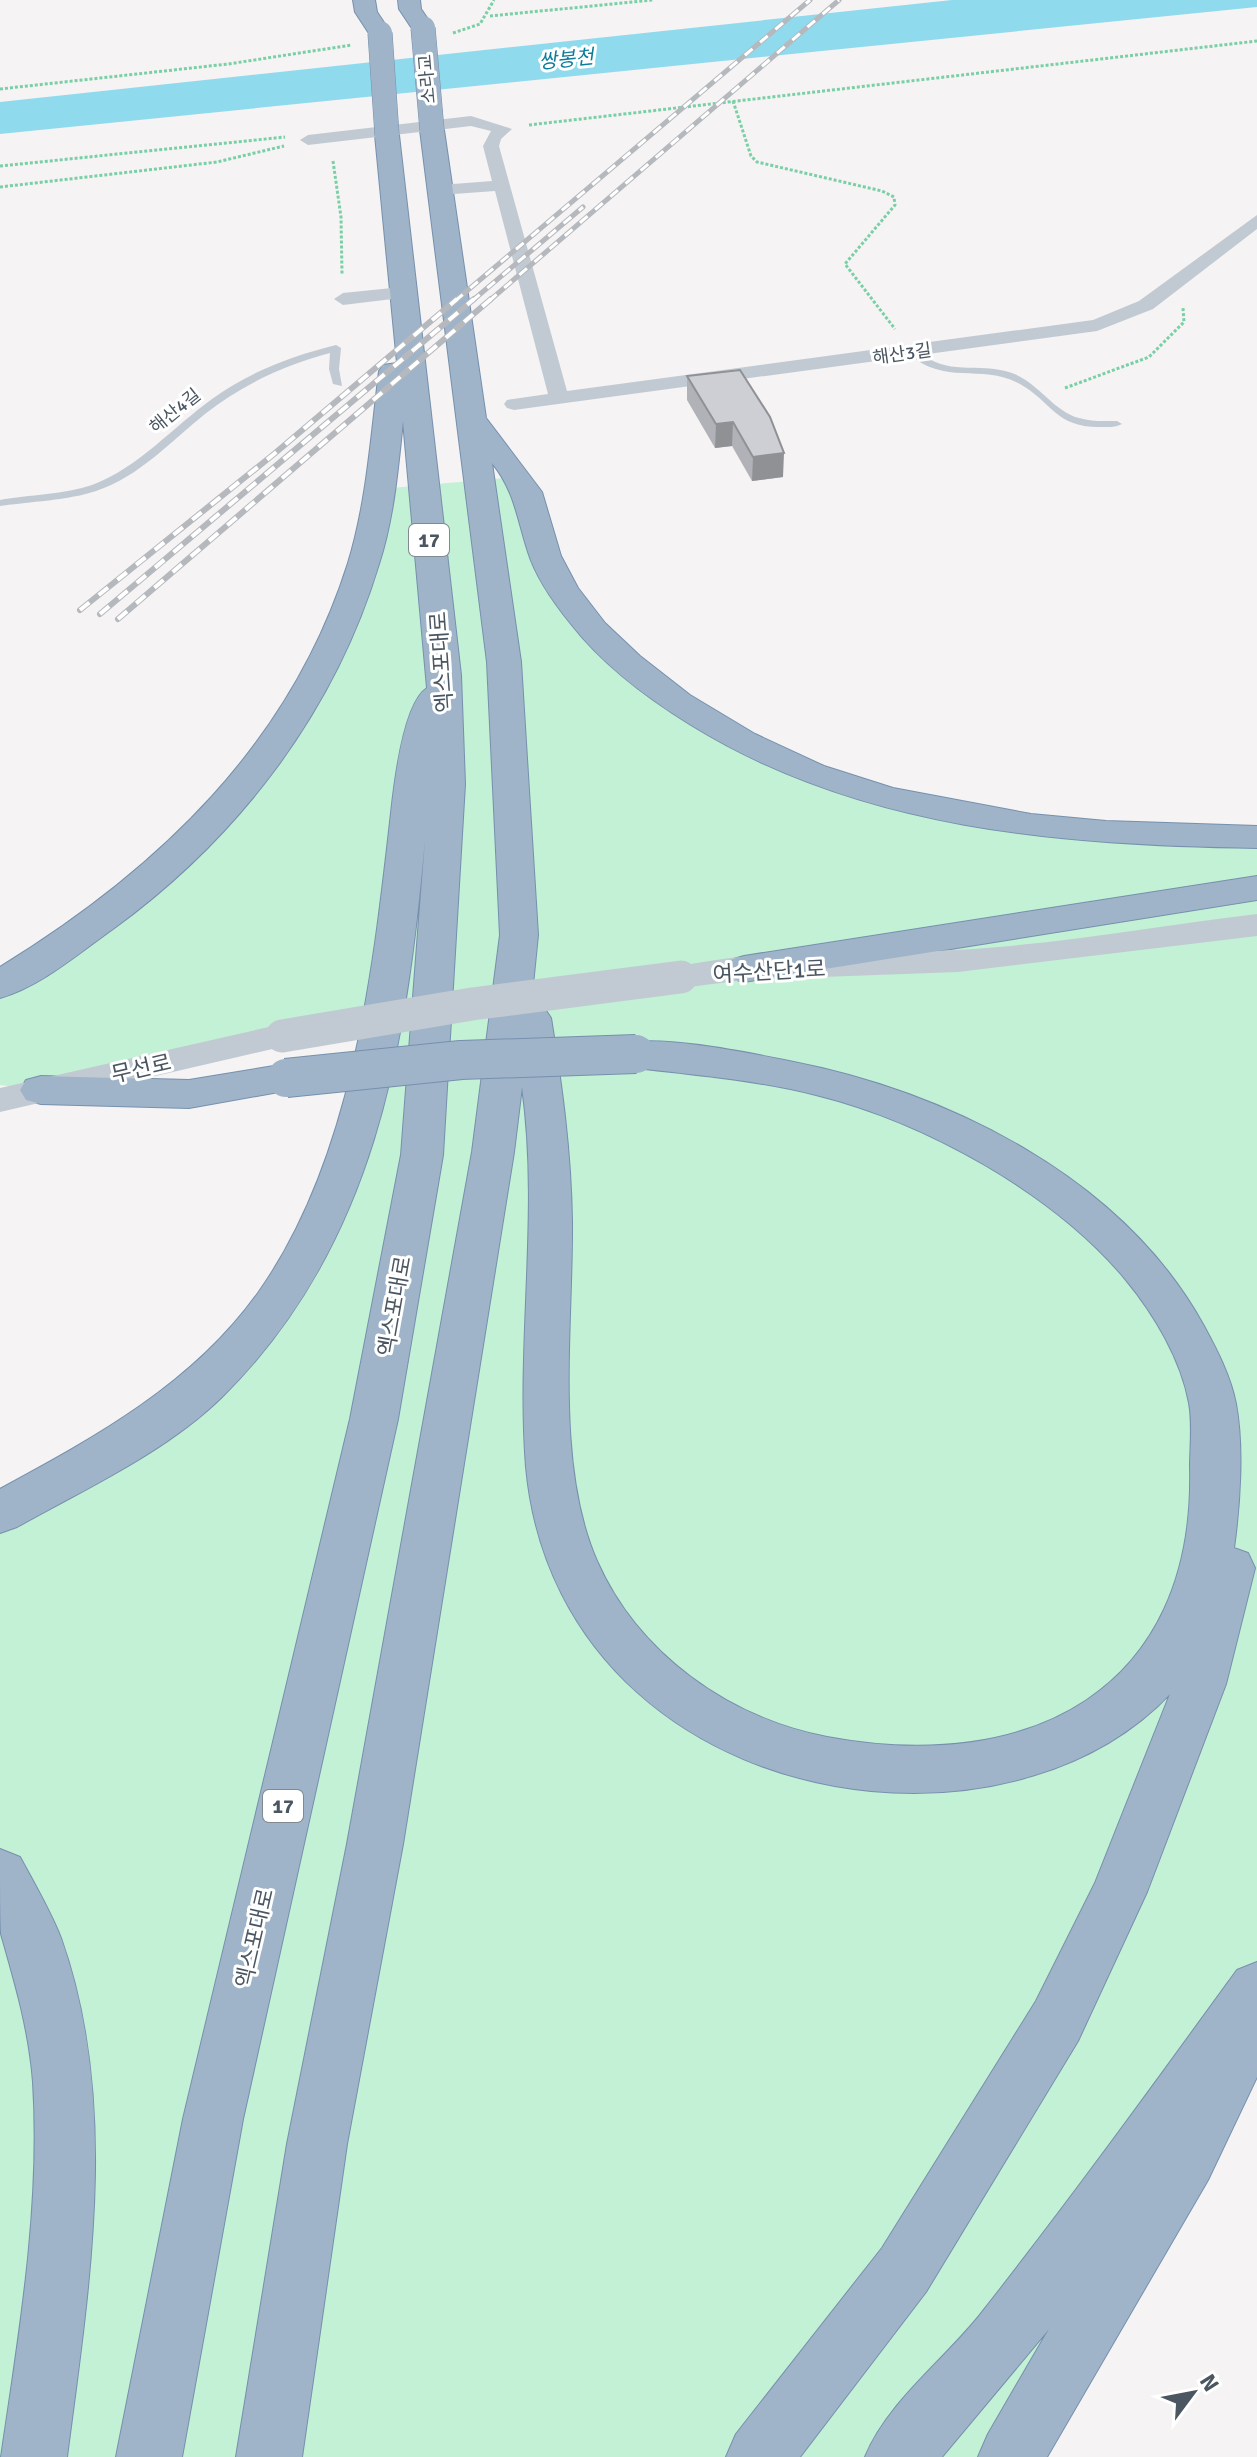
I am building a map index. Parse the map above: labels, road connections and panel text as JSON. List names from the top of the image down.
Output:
{
  "streets": {
    "highway": ["소라교", "17", "엑스포대로"],
    "street": ["해산3길", "여수산단1로", "무선로"],
    "lane": ["해산4길"]
  },
  "crossings": [
    ["소라교", "엑스포대로"],
    ["여수산단1로", "무선로"]
  ],
  "water": ["쌍봉천"],
  "north": "top right"
}
